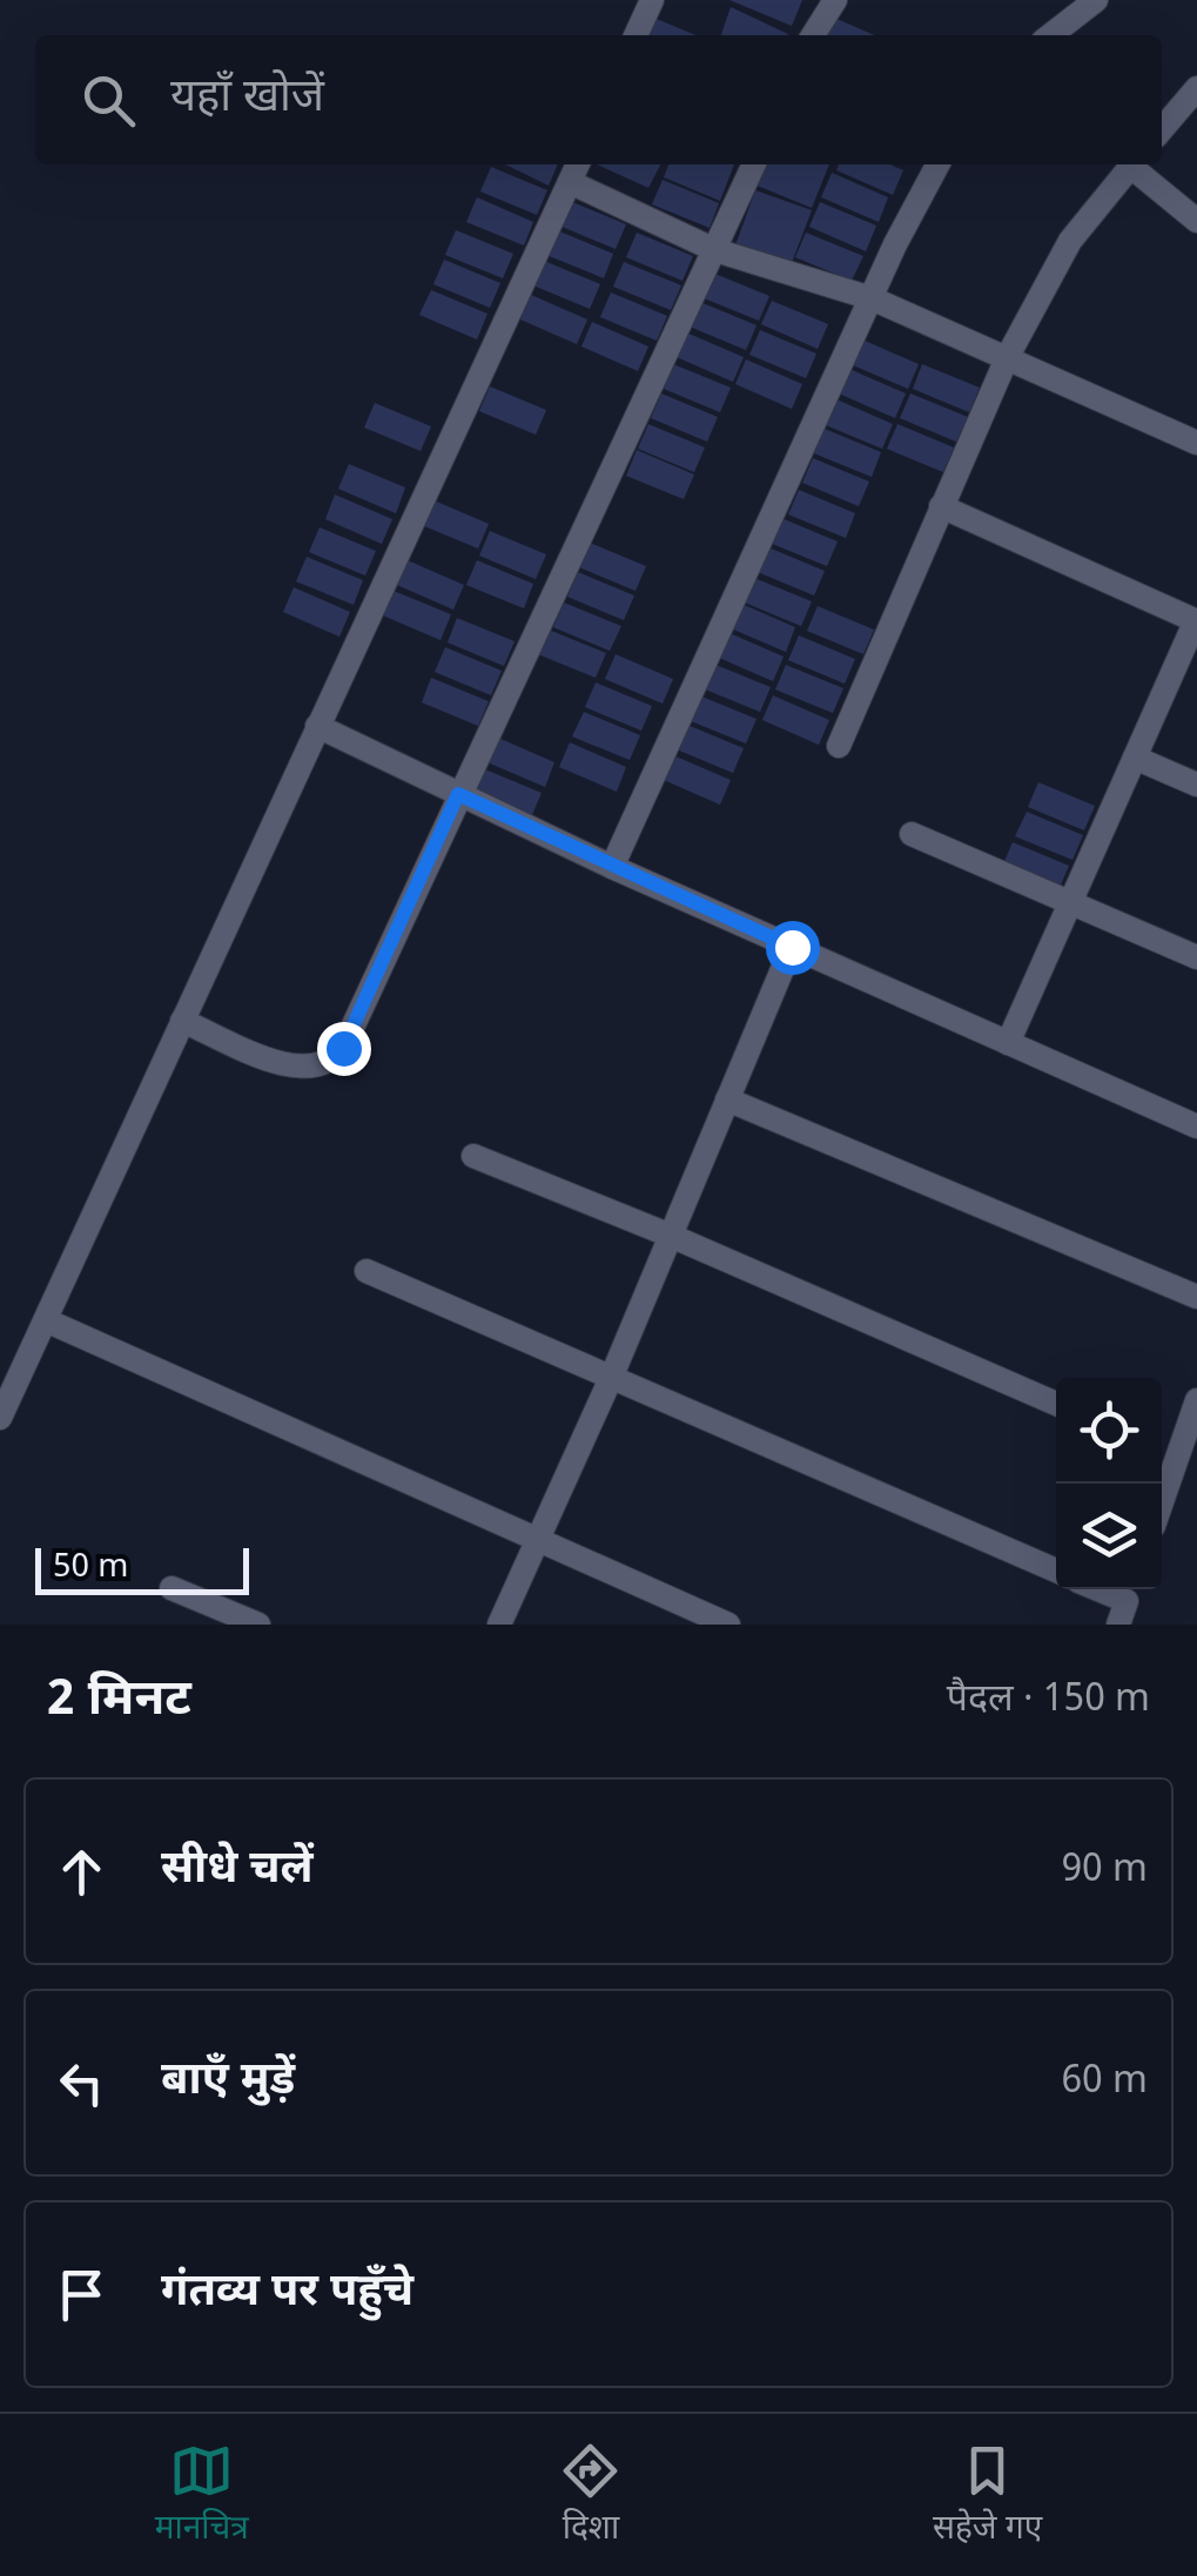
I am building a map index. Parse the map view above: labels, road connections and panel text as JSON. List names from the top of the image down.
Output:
{
  "scale_bar": "50 m",
  "page": {
    "search": "यहाँ खोजें",
    "scale": "50 m",
    "heading": ["2 मिनट", "पैदल · 150 m"],
    "list": [
      ["सीधे चलें", "90 m"],
      ["बाएँ मुड़ें", "60 m"],
      "गंतव्य पर पहुँचे"
    ],
    "nav": ["मानचित्र", "दिशा", "सहेजे गए"]
  }
}
